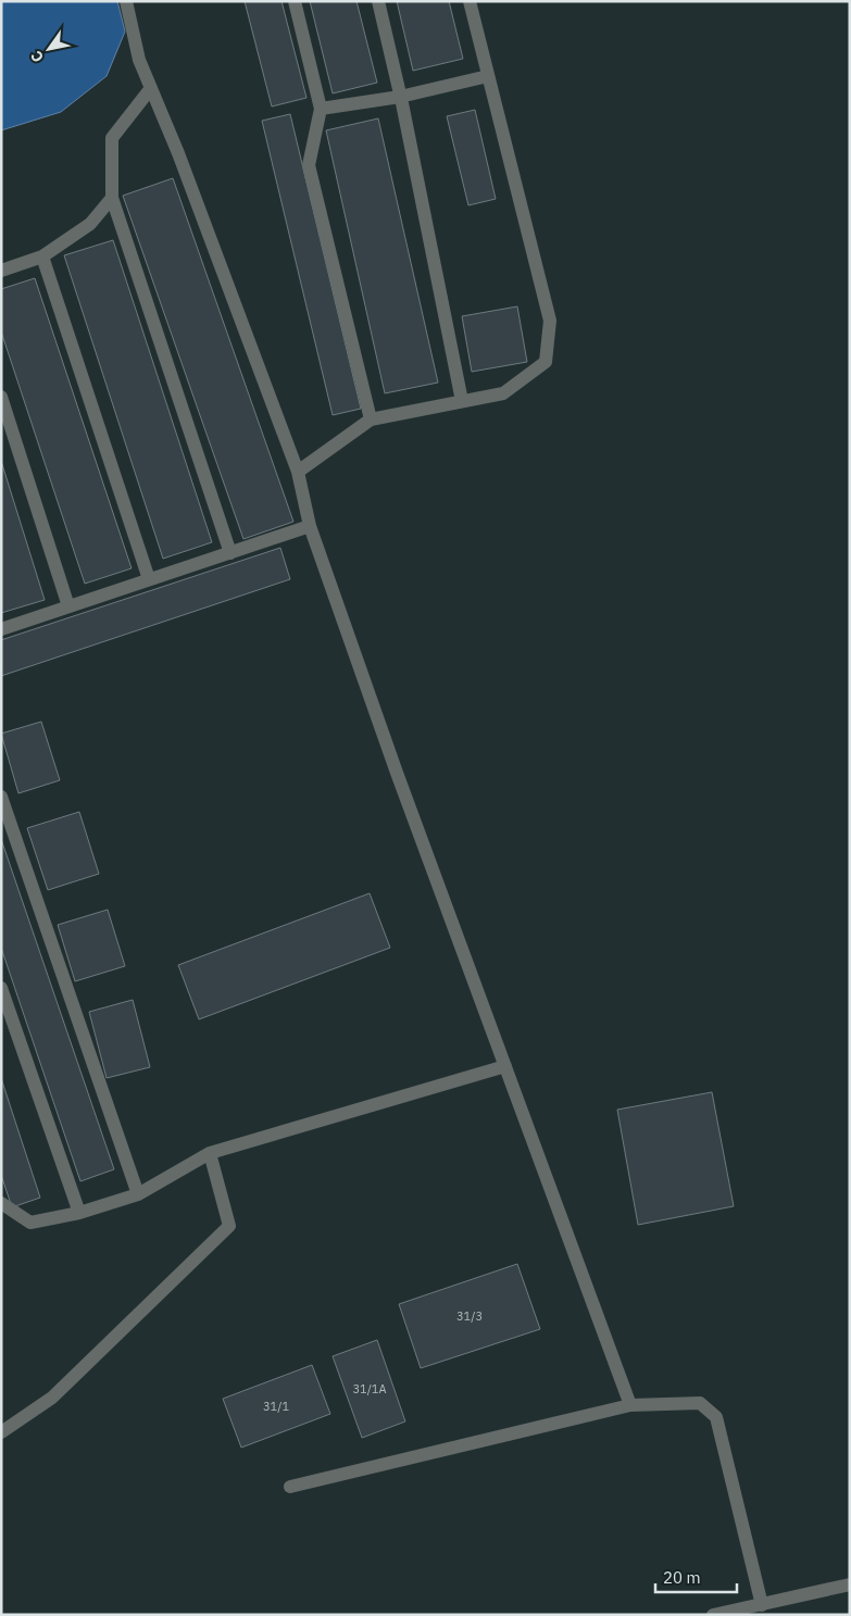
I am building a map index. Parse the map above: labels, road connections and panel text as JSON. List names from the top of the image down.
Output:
{
  "house_numbers": ["31/3", "31/1А", "31/1"],
  "scale_bar": "20 m",
  "north": "bottom left"
}
